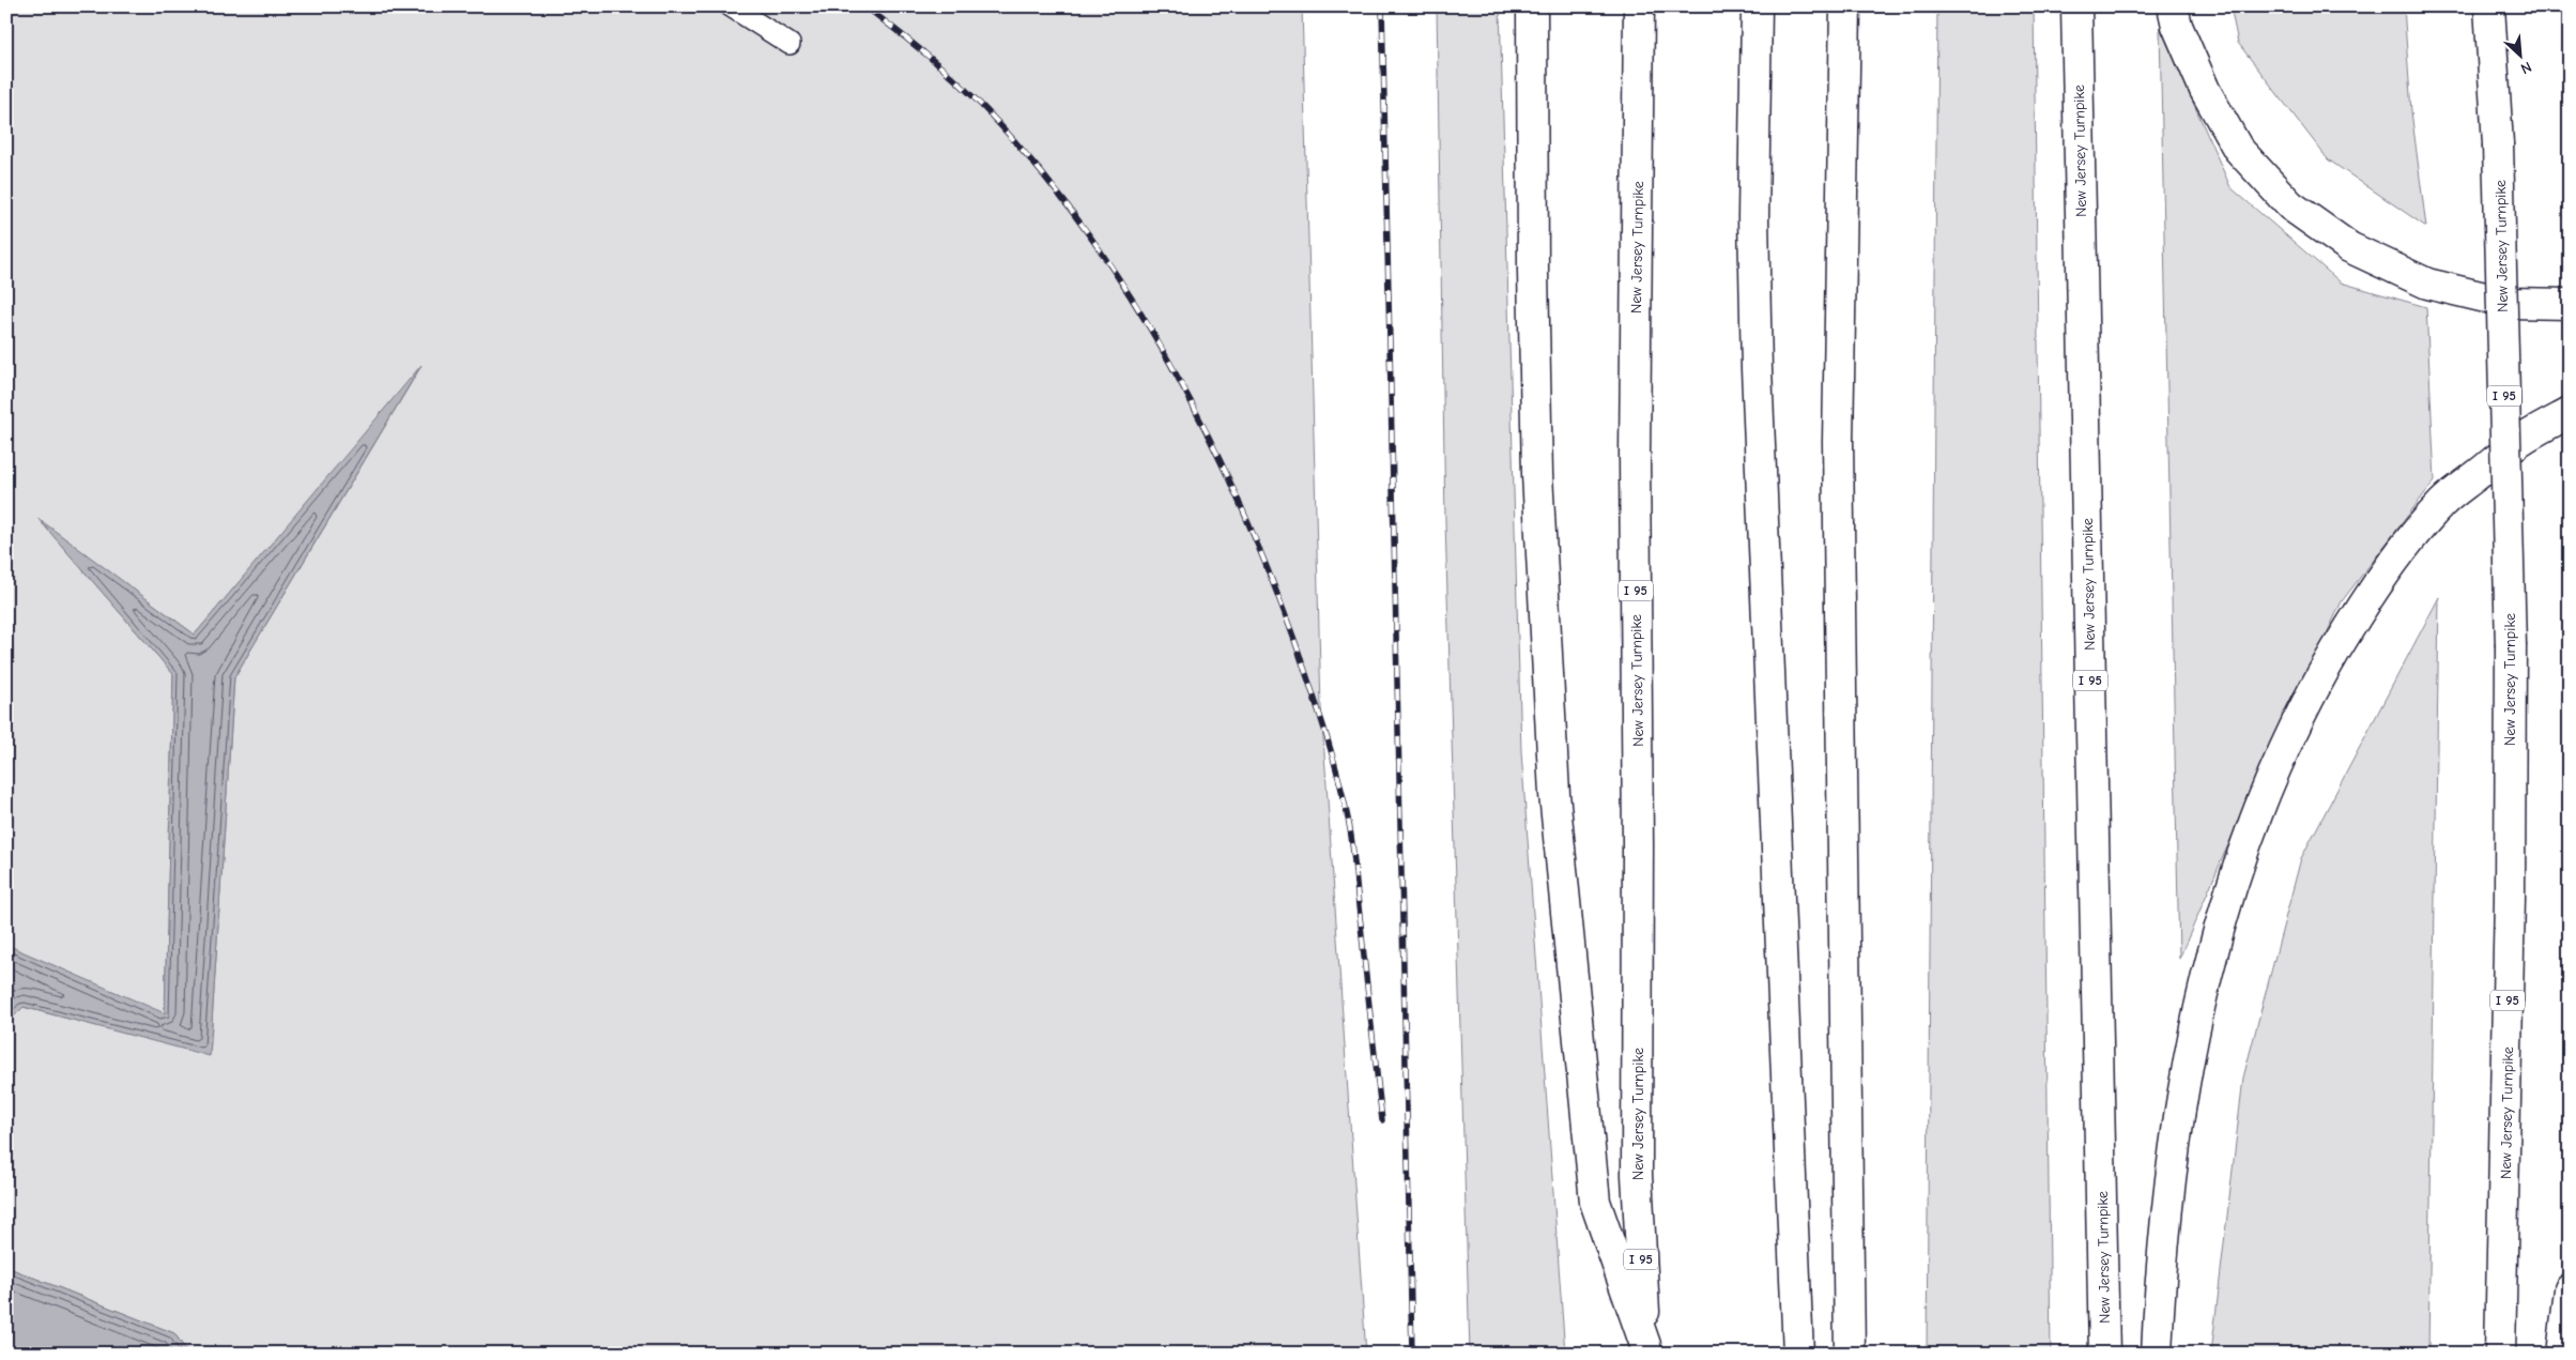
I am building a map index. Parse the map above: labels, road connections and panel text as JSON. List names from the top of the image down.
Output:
{
  "streets": {
    "highway": ["New Jersey Turnpike", "I 95"]
  },
  "north": "bottom right"
}
